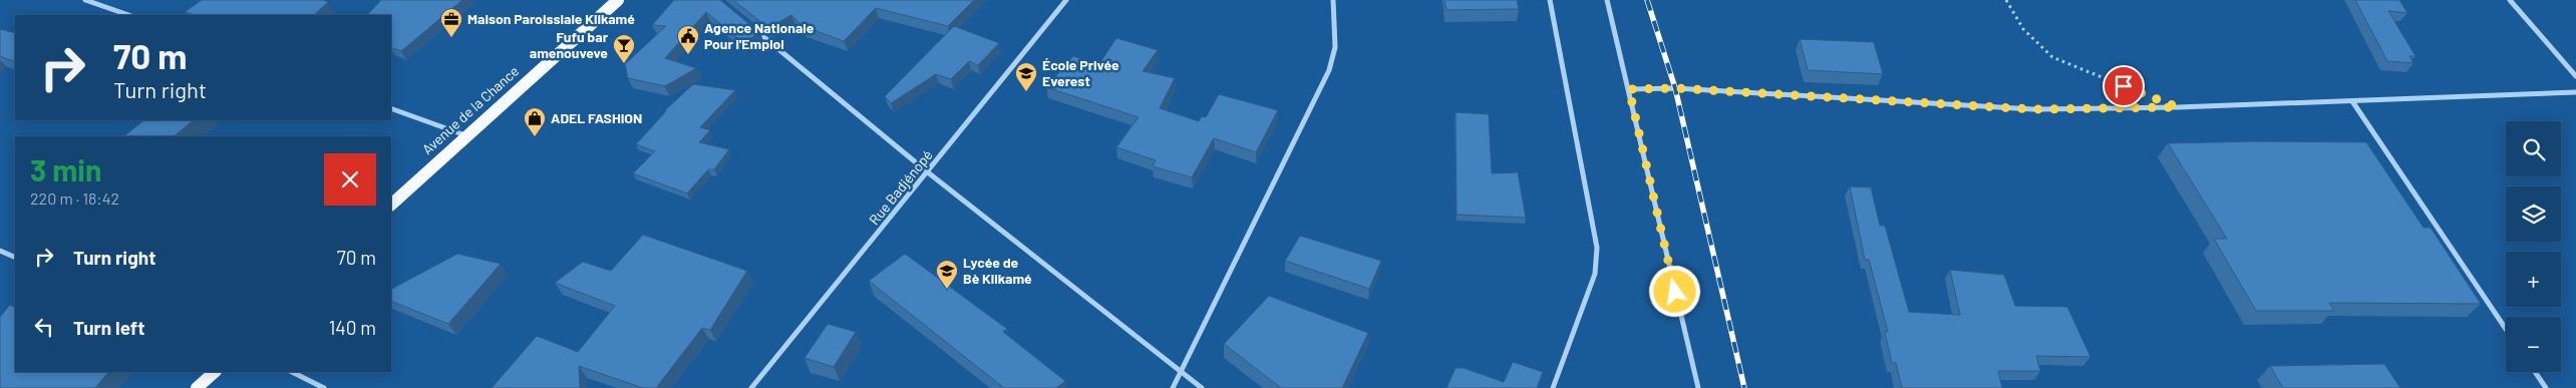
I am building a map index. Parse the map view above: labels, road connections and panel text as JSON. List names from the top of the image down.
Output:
{
  "streets": {
    "main road": ["Avenue de la Chance"],
    "street": ["Rue Badjénopé"]
  },
  "places": {
    "office": ["Maison Paroissiale Klikamé"],
    "public building": ["Agence Nationale Pour l'Emploi"],
    "bar": ["Fufu bar amenouveve"],
    "school or university": ["École Privée Everest", "Lycée de Bè Klikamé"],
    "shop": ["ADEL FASHION"]
  },
  "page": {
    "turn": ["70 m", "Turn right"],
    "map_buttons": ["+", "−"],
    "heading": ["3 min", "220 m · 18:42"],
    "list": [
      {
        "name": "Turn right",
        "value": "70 m"
      },
      {
        "name": "Turn left",
        "value": "140 m"
      }
    ]
  }
}
